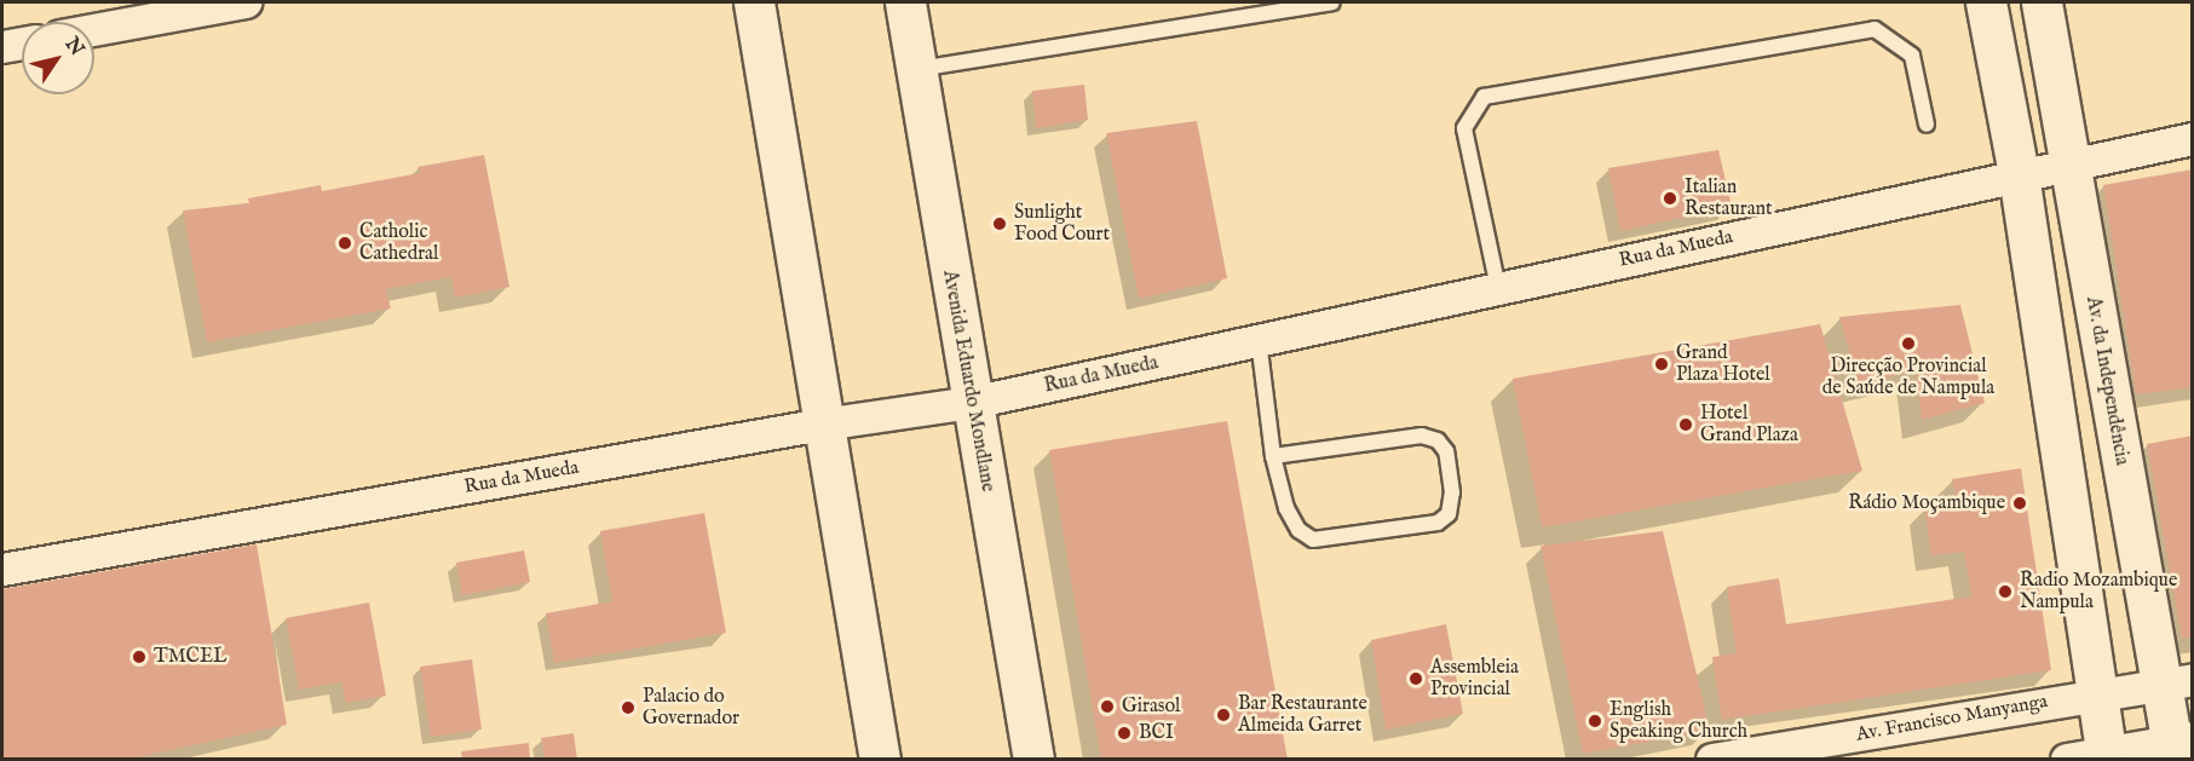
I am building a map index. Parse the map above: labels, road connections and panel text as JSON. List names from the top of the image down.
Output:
{
  "streets": {
    "main road": ["Avenida Eduardo Mondlane", "Av. da Independência"],
    "street": ["Rua da Mueda", "Av. Francisco Manyanga"]
  },
  "crossings": [
    ["Rua da Mueda", "Avenida Eduardo Mondlane"],
    ["Rua da Mueda", "Av. da Independência"],
    ["Av. da Independência", "Av. Francisco Manyanga"]
  ],
  "places": [
    "Italian Restaurant",
    "Sunlight Food Court",
    "Catholic Cathedral",
    "Direcção Provincial de Saúde de Nampula",
    "Grand Plaza Hotel",
    "Hotel Grand Plaza",
    "Rádio Moçambique",
    "Radio Mozambique Nampula",
    "TMCEL",
    "Assembleia Provincial",
    "Girasol",
    "Palacio do Governador",
    "Bar Restaurante Almeida Garret",
    "English Speaking Church",
    "BCI"
  ],
  "north": "top right"
}
